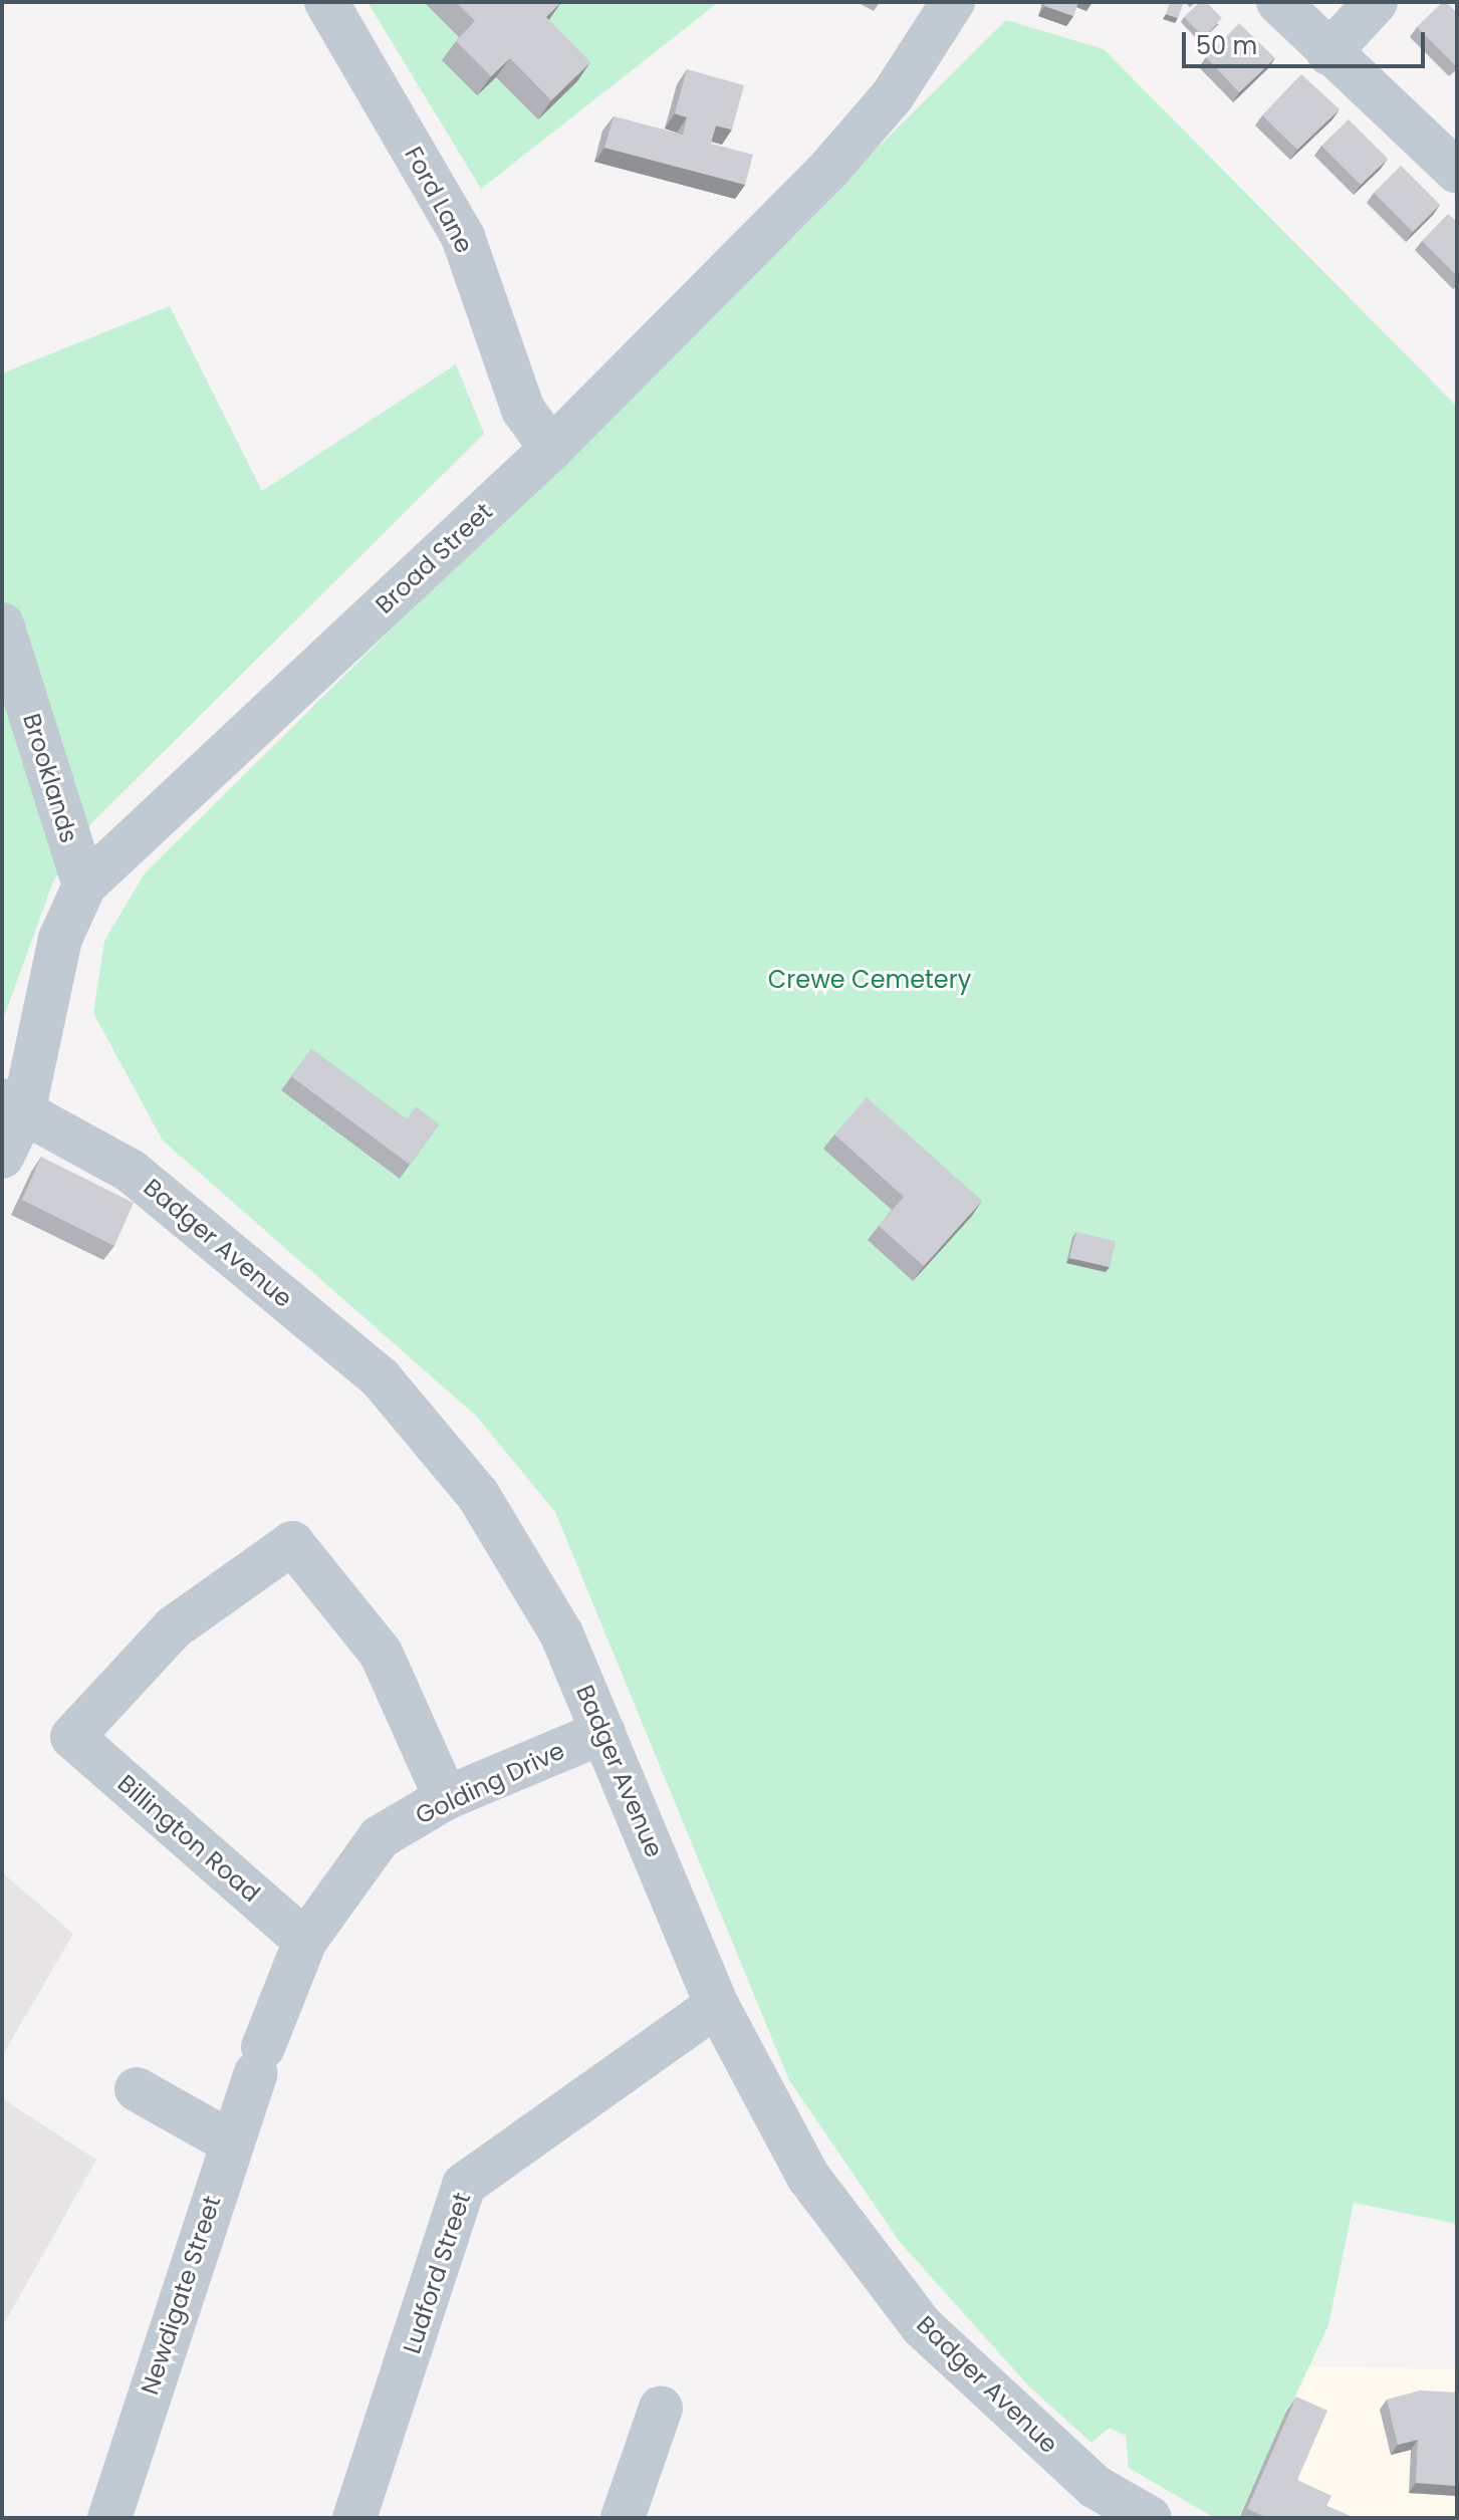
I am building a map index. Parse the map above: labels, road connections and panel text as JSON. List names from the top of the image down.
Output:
{
  "streets": {
    "street": [
      "Ford Lane",
      "Broad Street",
      "Brooklands",
      "Badger Avenue",
      "Golding Drive",
      "Billington Road",
      "Ludford Street",
      "Newdigate Street"
    ]
  },
  "crossings": [
    ["Ford Lane", "Broad Street"],
    ["Broad Street", "Brooklands"],
    ["Broad Street", "Badger Avenue"],
    ["Badger Avenue", "Golding Drive"],
    ["Badger Avenue", "Ludford Street"],
    ["Golding Drive", "Billington Road"],
    ["Golding Drive", "Newdigate Street"]
  ],
  "parks": ["Crewe Cemetery"],
  "scale_bar": "50 m"
}
